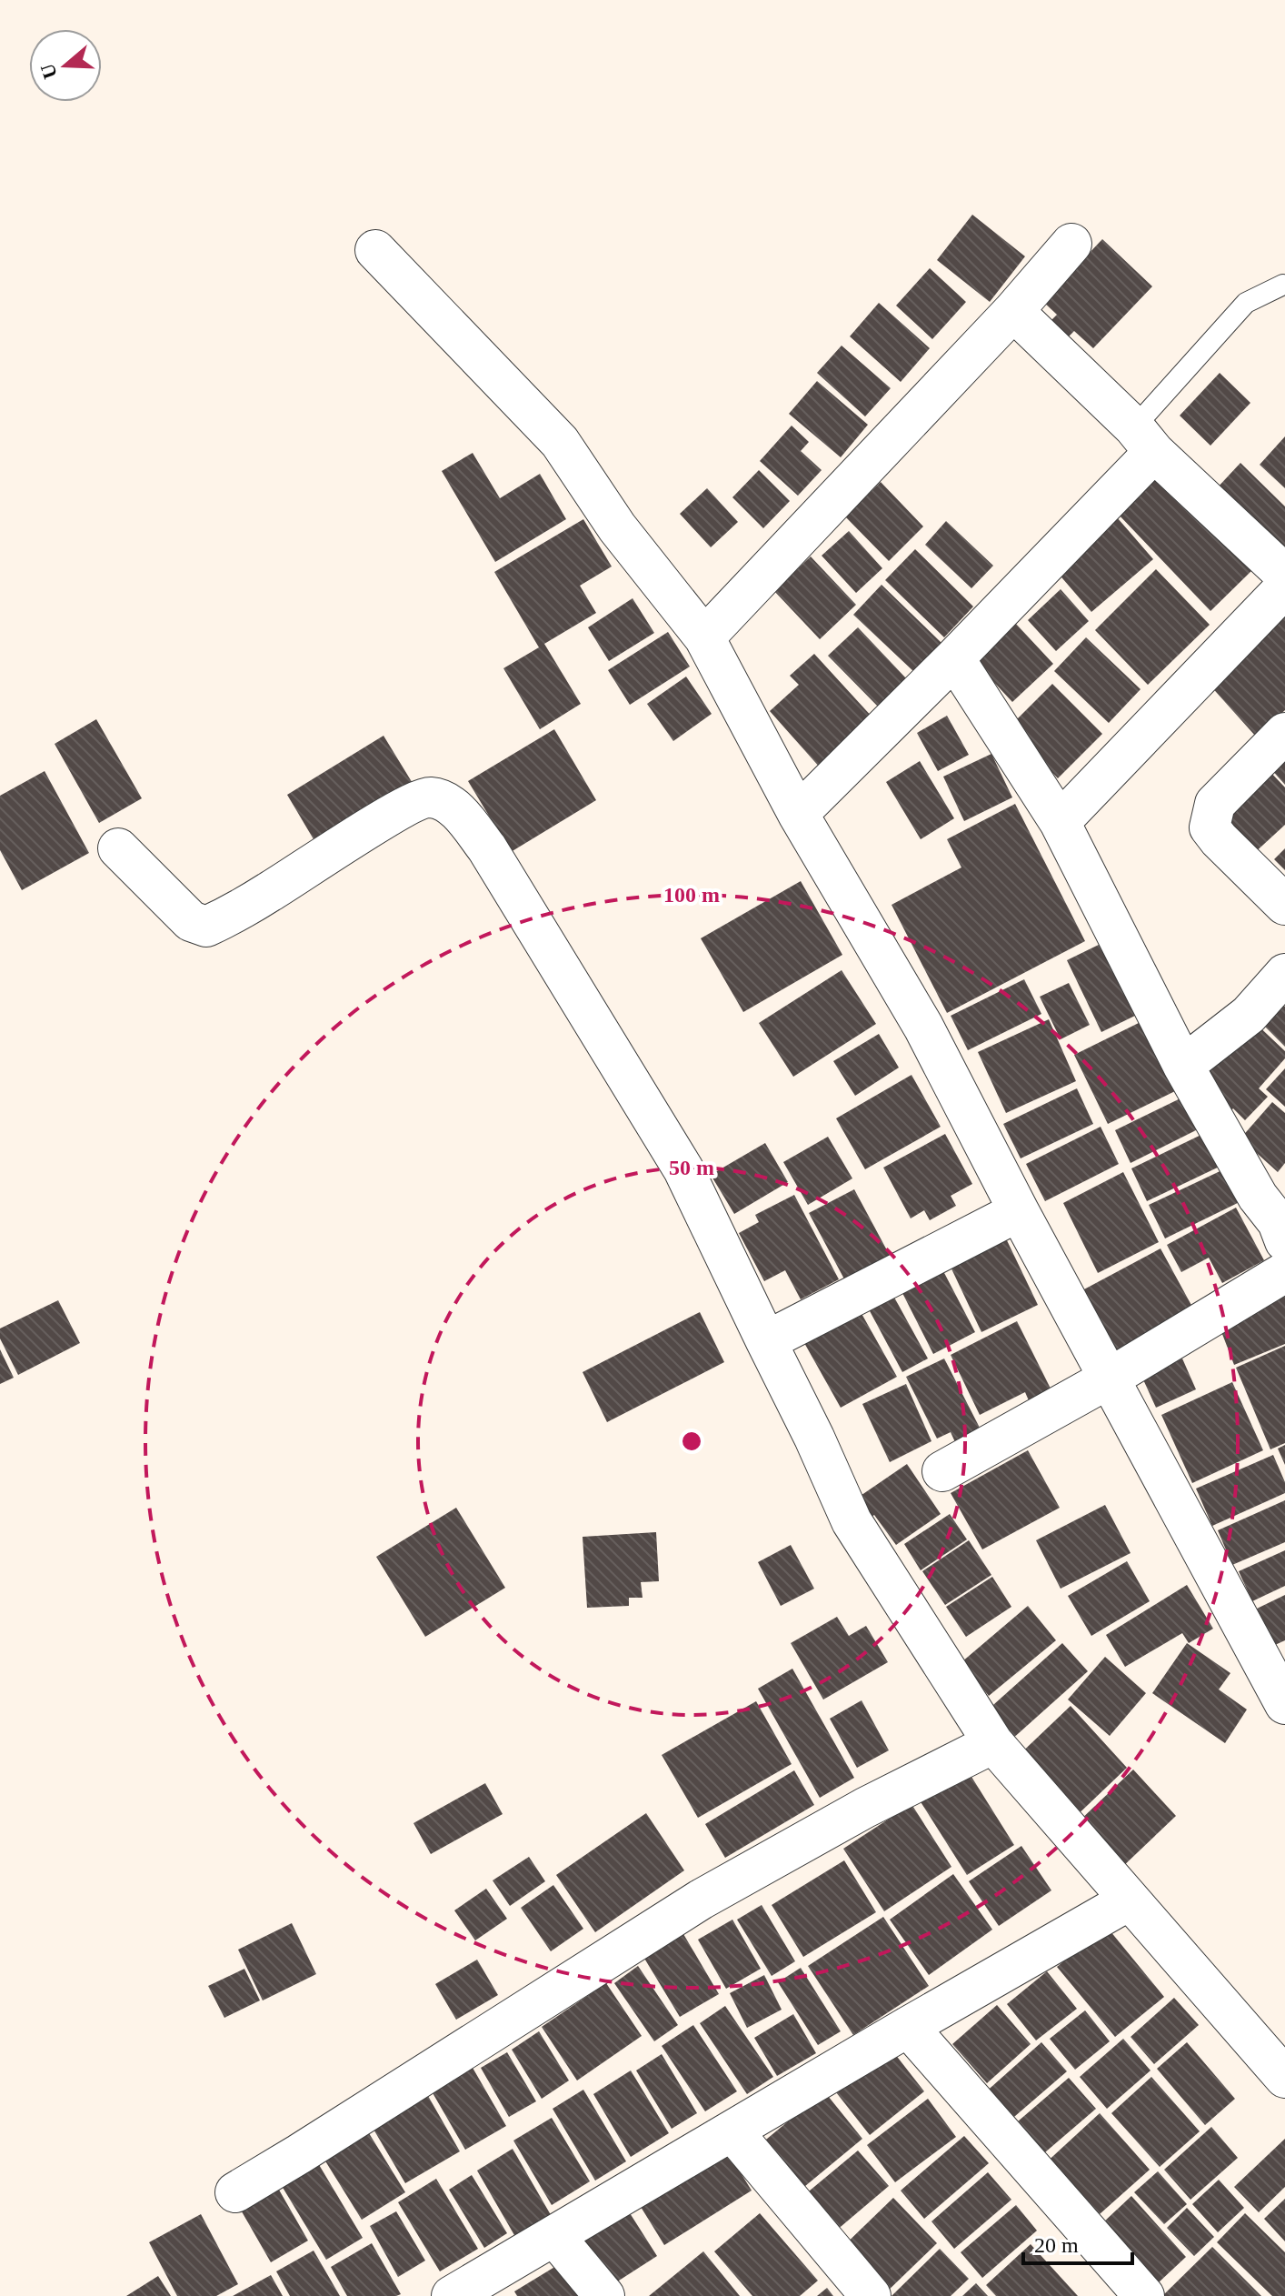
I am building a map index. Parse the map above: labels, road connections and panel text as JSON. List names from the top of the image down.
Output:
{
  "scale_bar": "20 m",
  "north": "left",
  "rings": ["100 m", "50 m"]
}
